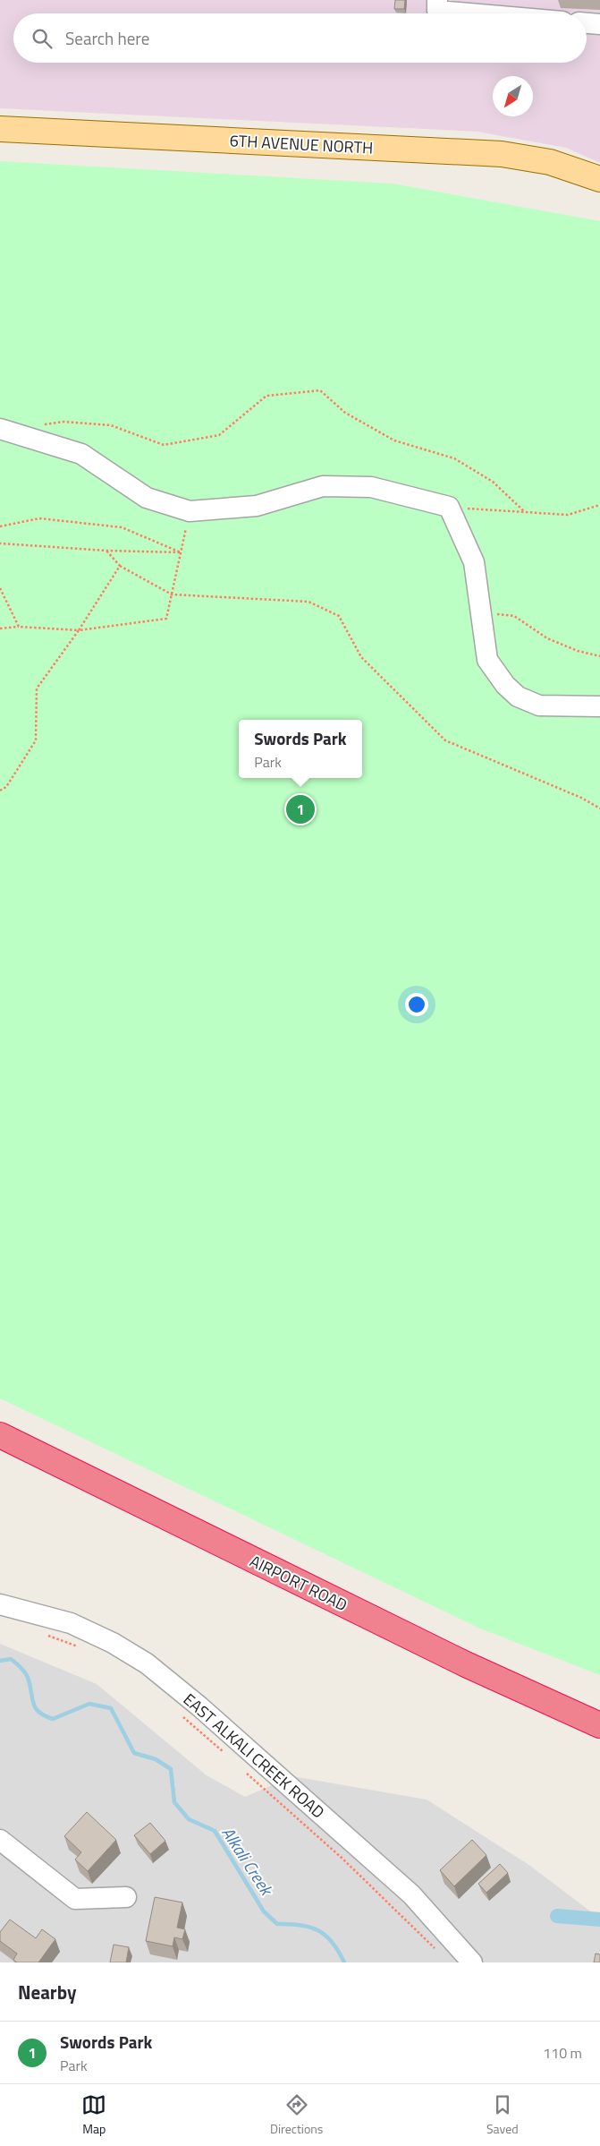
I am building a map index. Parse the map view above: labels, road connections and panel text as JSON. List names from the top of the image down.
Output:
{
  "streets": {
    "highway": ["AIRPORT ROAD"],
    "main road": ["6TH AVENUE NORTH"],
    "street": ["EAST ALKALI CREEK ROAD"]
  },
  "water": ["Alkali Creek"],
  "north": "bottom left",
  "page": {
    "search": "Search here",
    "popup": ["Swords Park", "Park"],
    "pins": "1",
    "heading": "Nearby",
    "list": [
      {
        "mark": "1",
        "name": "Swords Park",
        "note": "Park",
        "value": "110 m"
      }
    ],
    "nav": ["Map", "Directions", "Saved"]
  }
}
